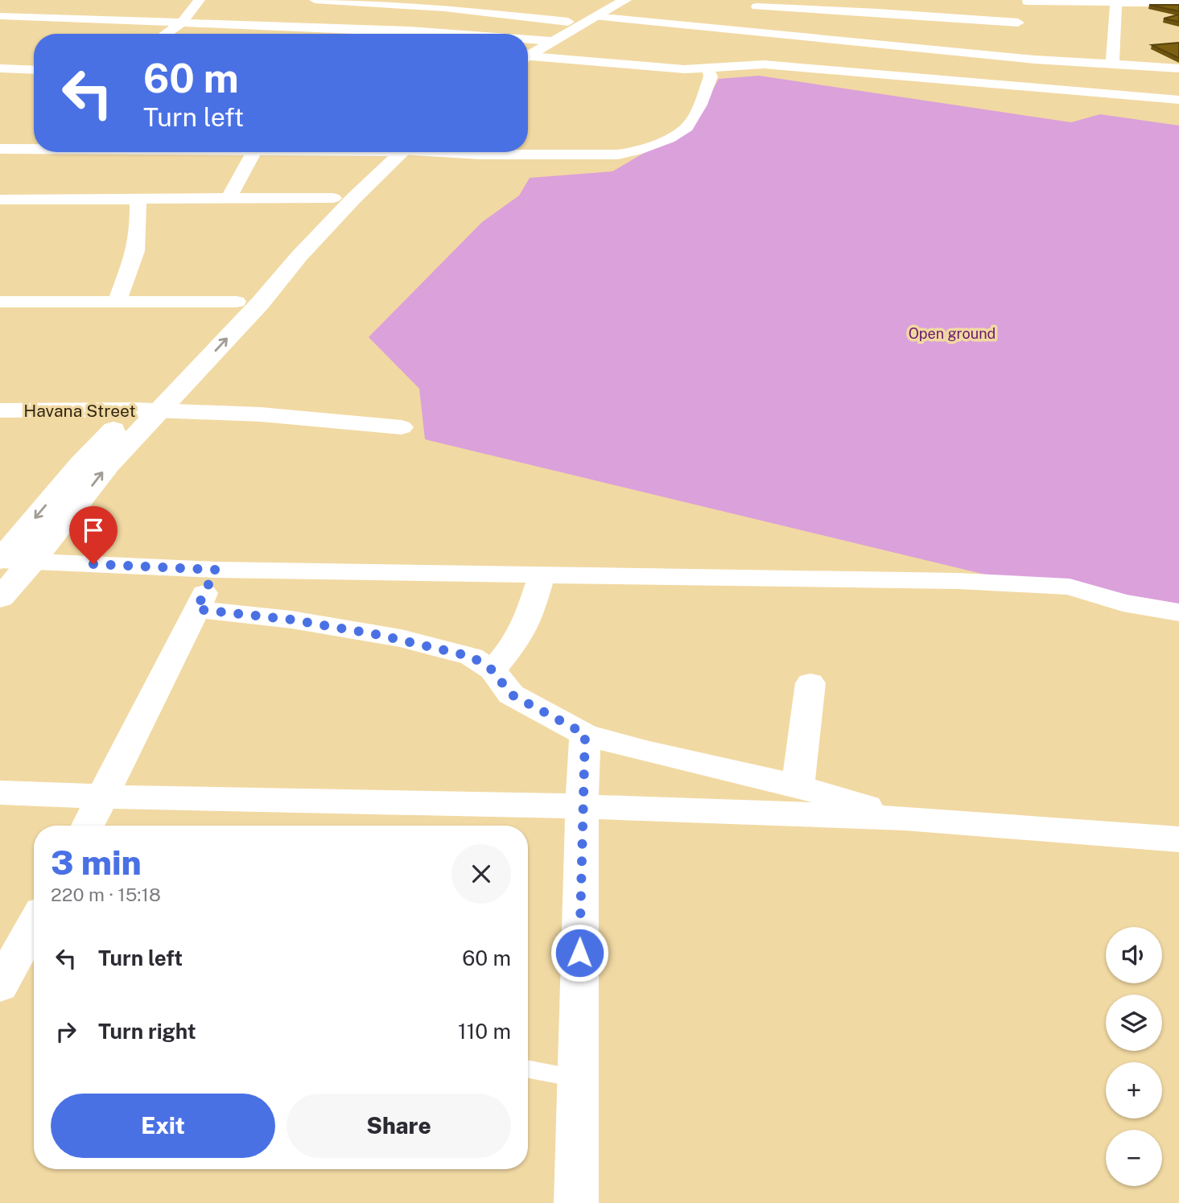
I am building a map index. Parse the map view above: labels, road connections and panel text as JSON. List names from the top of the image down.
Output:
{
  "streets": {
    "street": ["Havana Street"]
  },
  "parks": ["Open ground"],
  "page": {
    "turn": ["60 m", "Turn left"],
    "heading": ["3 min", "220 m · 15:18"],
    "list": [
      {
        "name": "Turn left",
        "value": "60 m"
      },
      {
        "name": "Turn right",
        "value": "110 m"
      }
    ],
    "map_buttons": ["+", "−"],
    "buttons": ["Exit", "Share"]
  }
}
